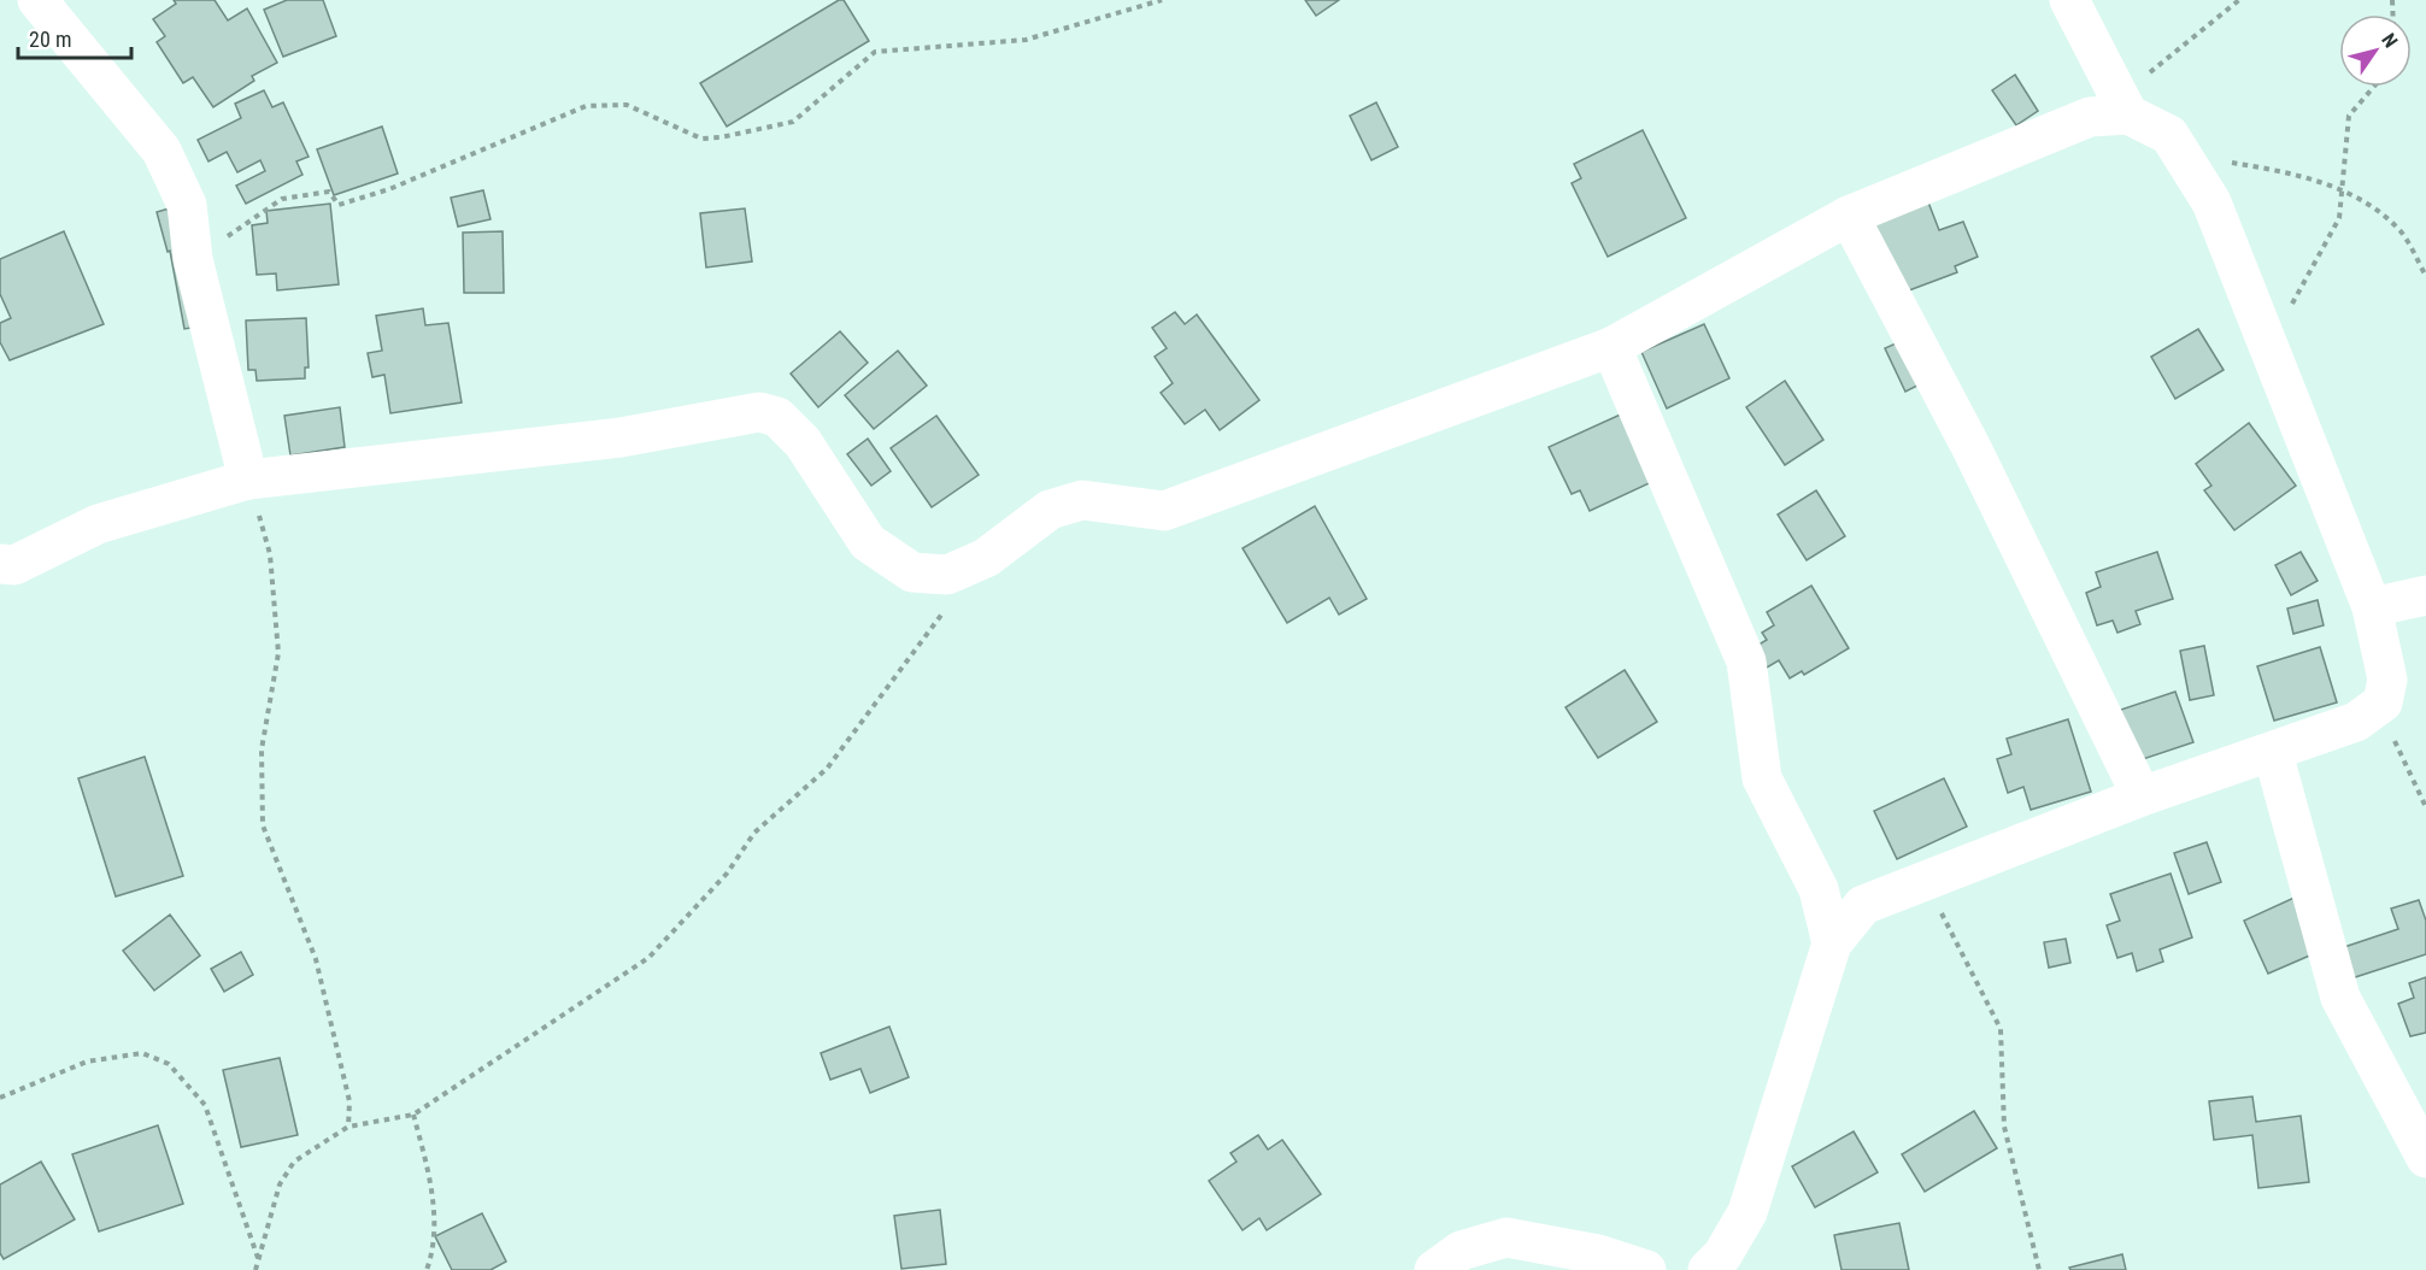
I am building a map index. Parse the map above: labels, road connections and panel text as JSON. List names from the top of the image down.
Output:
{
  "scale_bar": "20 m",
  "north": "top right"
}
